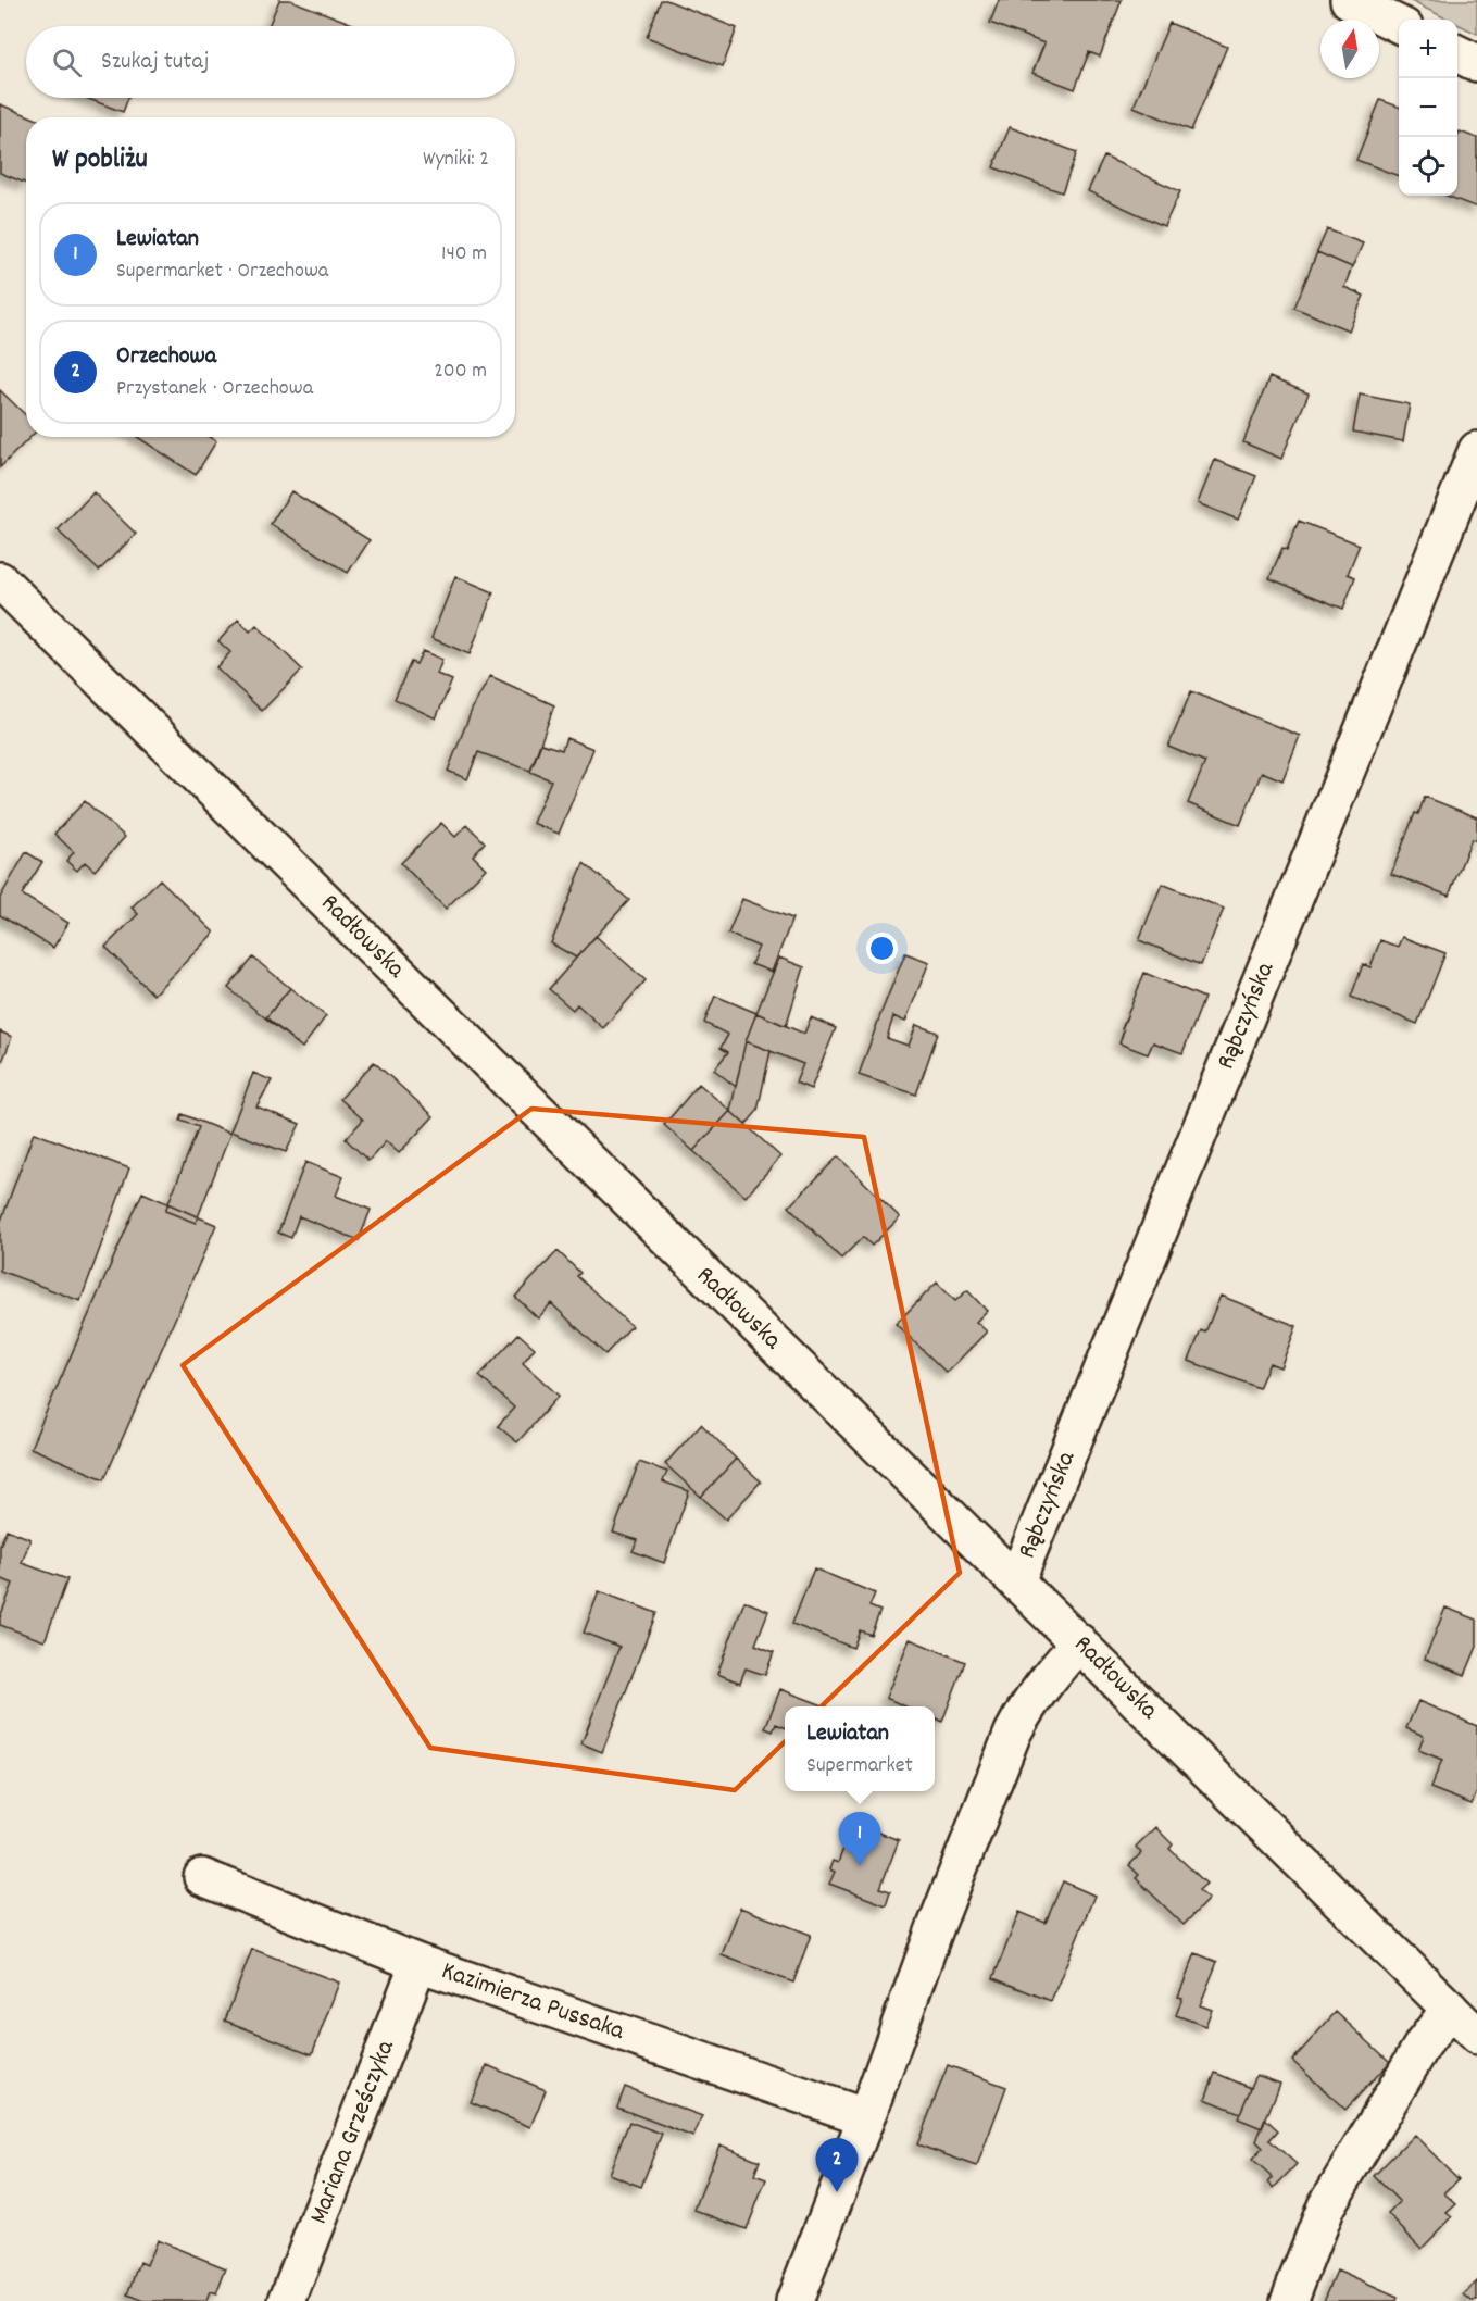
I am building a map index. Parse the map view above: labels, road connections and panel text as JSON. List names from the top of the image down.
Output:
{
  "streets": {
    "street": [
      "Radłowska",
      "Rąbczyńska",
      "Kazimierza Pussaka",
      "Mariana Grześczyka"
    ]
  },
  "crossings": [
    ["Radłowska", "Rąbczyńska"],
    ["Kazimierza Pussaka", "Mariana Grześczyka"]
  ],
  "north": "top",
  "page": {
    "map_buttons": ["+", "−"],
    "search": "Szukaj tutaj",
    "heading": ["W pobliżu", "Wyniki: 2"],
    "list": [
      {
        "mark": "1",
        "name": "Lewiatan",
        "note": "Supermarket · Orzechowa",
        "value": "140 m"
      },
      {
        "mark": "2",
        "name": "Orzechowa",
        "note": "Przystanek · Orzechowa",
        "value": "200 m"
      }
    ],
    "popup": ["Lewiatan", "Supermarket"],
    "pins": ["1", "2"]
  }
}
